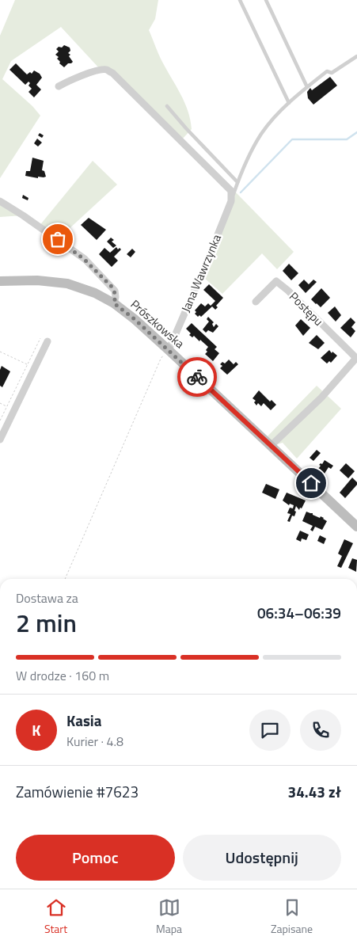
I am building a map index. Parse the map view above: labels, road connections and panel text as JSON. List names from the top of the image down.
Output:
{
  "streets": {
    "main road": ["Prószkowska"],
    "street": ["Jana Wawrzynka", "Postępu"]
  },
  "crossings": [
    ["Jana Wawrzynka", "Prószkowska"],
    ["Postępu", "Prószkowska"]
  ],
  "page": {
    "heading": ["2 min", "Dostawa za", "06:34–06:39"],
    "panel": [
      "Kasia",
      "Kurier · 4.8",
      "Zamówienie #7623",
      "34.43 zł"
    ],
    "bar": "W drodze · 160 m",
    "round": "K",
    "buttons": ["Pomoc", "Udostępnij"],
    "tabs": ["Start", "Mapa", "Zapisane"]
  }
}
